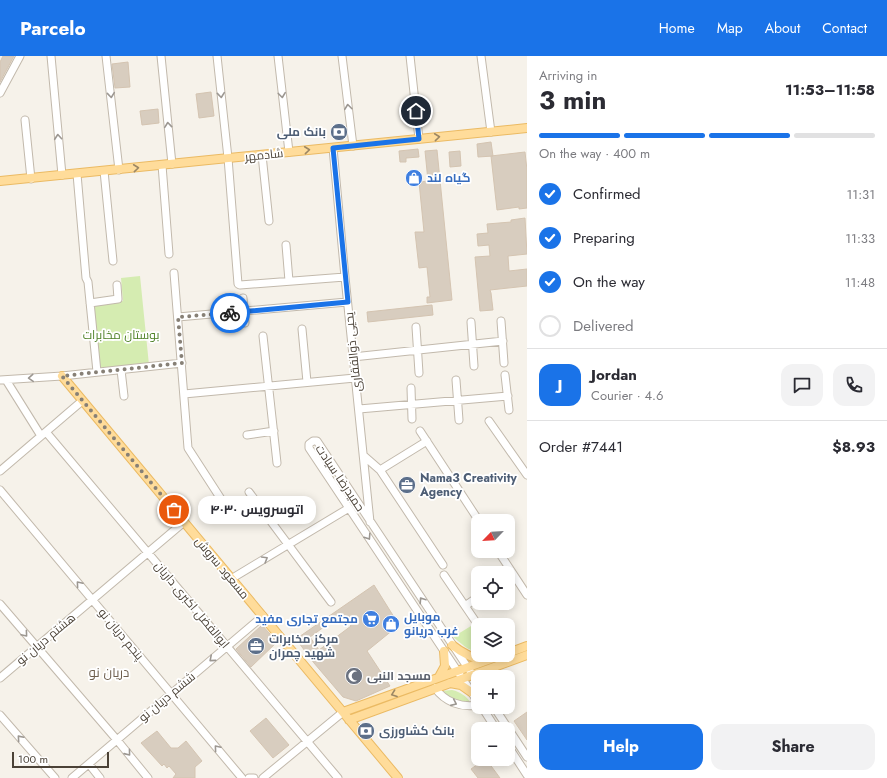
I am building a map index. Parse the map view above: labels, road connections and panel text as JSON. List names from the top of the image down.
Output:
{
  "streets": {
    "main road": ["شادمهر", "مسعود سروش"],
    "street": [
      "یحیی ذوالفقاری",
      "حمیدرضا سیادت",
      "ابوالفضل اکبری داریان",
      "پنجم دریان‌ نو",
      "هشتم دریان‌ نو",
      "ششم دریان‌ نو"
    ]
  },
  "crossings": [
    ["شادمهر", "یحیی ذوالفقاری"],
    ["یحیی ذوالفقاری", "حمیدرضا سیادت"],
    ["مسعود سروش", "هشتم دریان‌ نو"],
    ["مسعود سروش", "ششم دریان‌ نو"],
    ["ابوالفضل اکبری داریان", "هشتم دریان‌ نو"],
    ["ابوالفضل اکبری داریان", "ششم دریان‌ نو"],
    ["پنجم دریان‌ نو", "هشتم دریان‌ نو"],
    ["پنجم دریان‌ نو", "ششم دریان‌ نو"]
  ],
  "one_way": ["پنجم دریان‌ نو"],
  "districts": ["دریان نو"],
  "parks": ["بوستان مخابرات"],
  "places": {
    "bank": ["بانک ملی", "بانک کشاورزی"],
    "shop": ["گیاه لند", "موبایل غرب دریانو"],
    "office": ["Nama3 Creativity Agency", "مرکز مخابرات شهید چمران"],
    "other": ["اتوسرویس ۴۰۳۰"],
    "supermarket": ["مجتمع تجاری مفید"],
    "mosque": ["مسجد النبی"]
  },
  "scale_bar": "100 m",
  "north": "bottom left",
  "page": {
    "header": "Parcelo",
    "nav": [
      "Home",
      "Map",
      "About",
      "Contact"
    ],
    "heading": ["3 min", "Arriving in", "11:53–11:58"],
    "panel": [
      "Jordan",
      "Courier · 4.6",
      "Order #7441",
      "$8.93"
    ],
    "bar": "On the way · 400 m",
    "list": [
      ["Confirmed", "11:31"],
      ["Preparing", "11:33"],
      ["On the way", "11:48"],
      "Delivered"
    ],
    "round": "J",
    "bubble": "اتوسرویس ۴۰۳۰",
    "map_buttons": ["+", "−"],
    "buttons": ["Help", "Share"],
    "scale": "100 m"
  }
}
